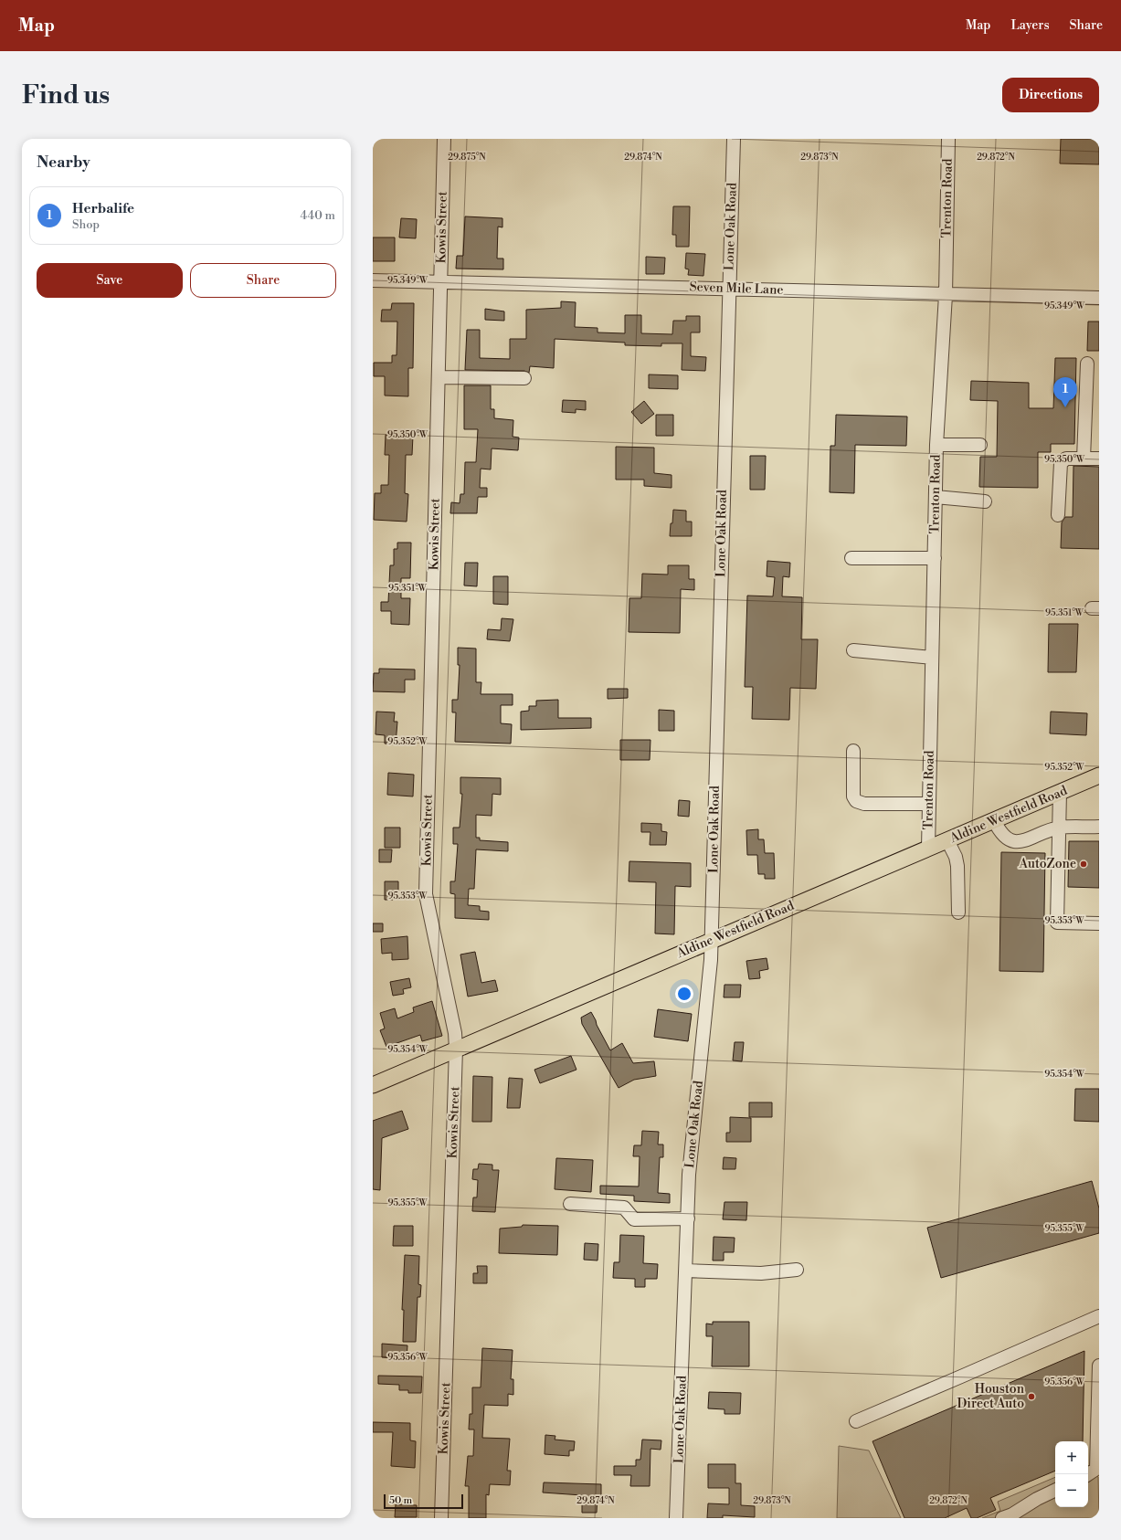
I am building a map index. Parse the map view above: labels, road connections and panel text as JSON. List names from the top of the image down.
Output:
{
  "streets": {
    "main road": ["Aldine Westfield Road"],
    "street": [
      "Trenton Road",
      "Lone Oak Road",
      "Kowis Street",
      "Seven Mile Lane"
    ]
  },
  "crossings": [
    ["Trenton Road", "Seven Mile Lane"],
    ["Trenton Road", "Aldine Westfield Road"],
    ["Lone Oak Road", "Seven Mile Lane"],
    ["Lone Oak Road", "Aldine Westfield Road"],
    ["Kowis Street", "Seven Mile Lane"],
    ["Kowis Street", "Aldine Westfield Road"]
  ],
  "places": ["AutoZone", "Houston Direct Auto"],
  "scale_bar": "50 m",
  "page": {
    "header": "Map",
    "nav": ["Map", "Layers", "Share"],
    "buttons": [
      "Directions",
      ["Save", "Share"]
    ],
    "title": "Find us",
    "heading": "Nearby",
    "list": [
      {
        "mark": "1",
        "name": "Herbalife",
        "note": "Shop",
        "value": "440 m"
      }
    ],
    "pins": "1",
    "map_buttons": ["+", "−"],
    "scale": "50 m"
  },
  "coordinates": [
    "29.875°N",
    "29.874°N",
    "29.873°N",
    "29.872°N",
    "95.349°W",
    "95.350°W",
    "95.351°W",
    "95.352°W",
    "95.353°W",
    "95.354°W",
    "95.355°W",
    "95.356°W"
  ]
}
